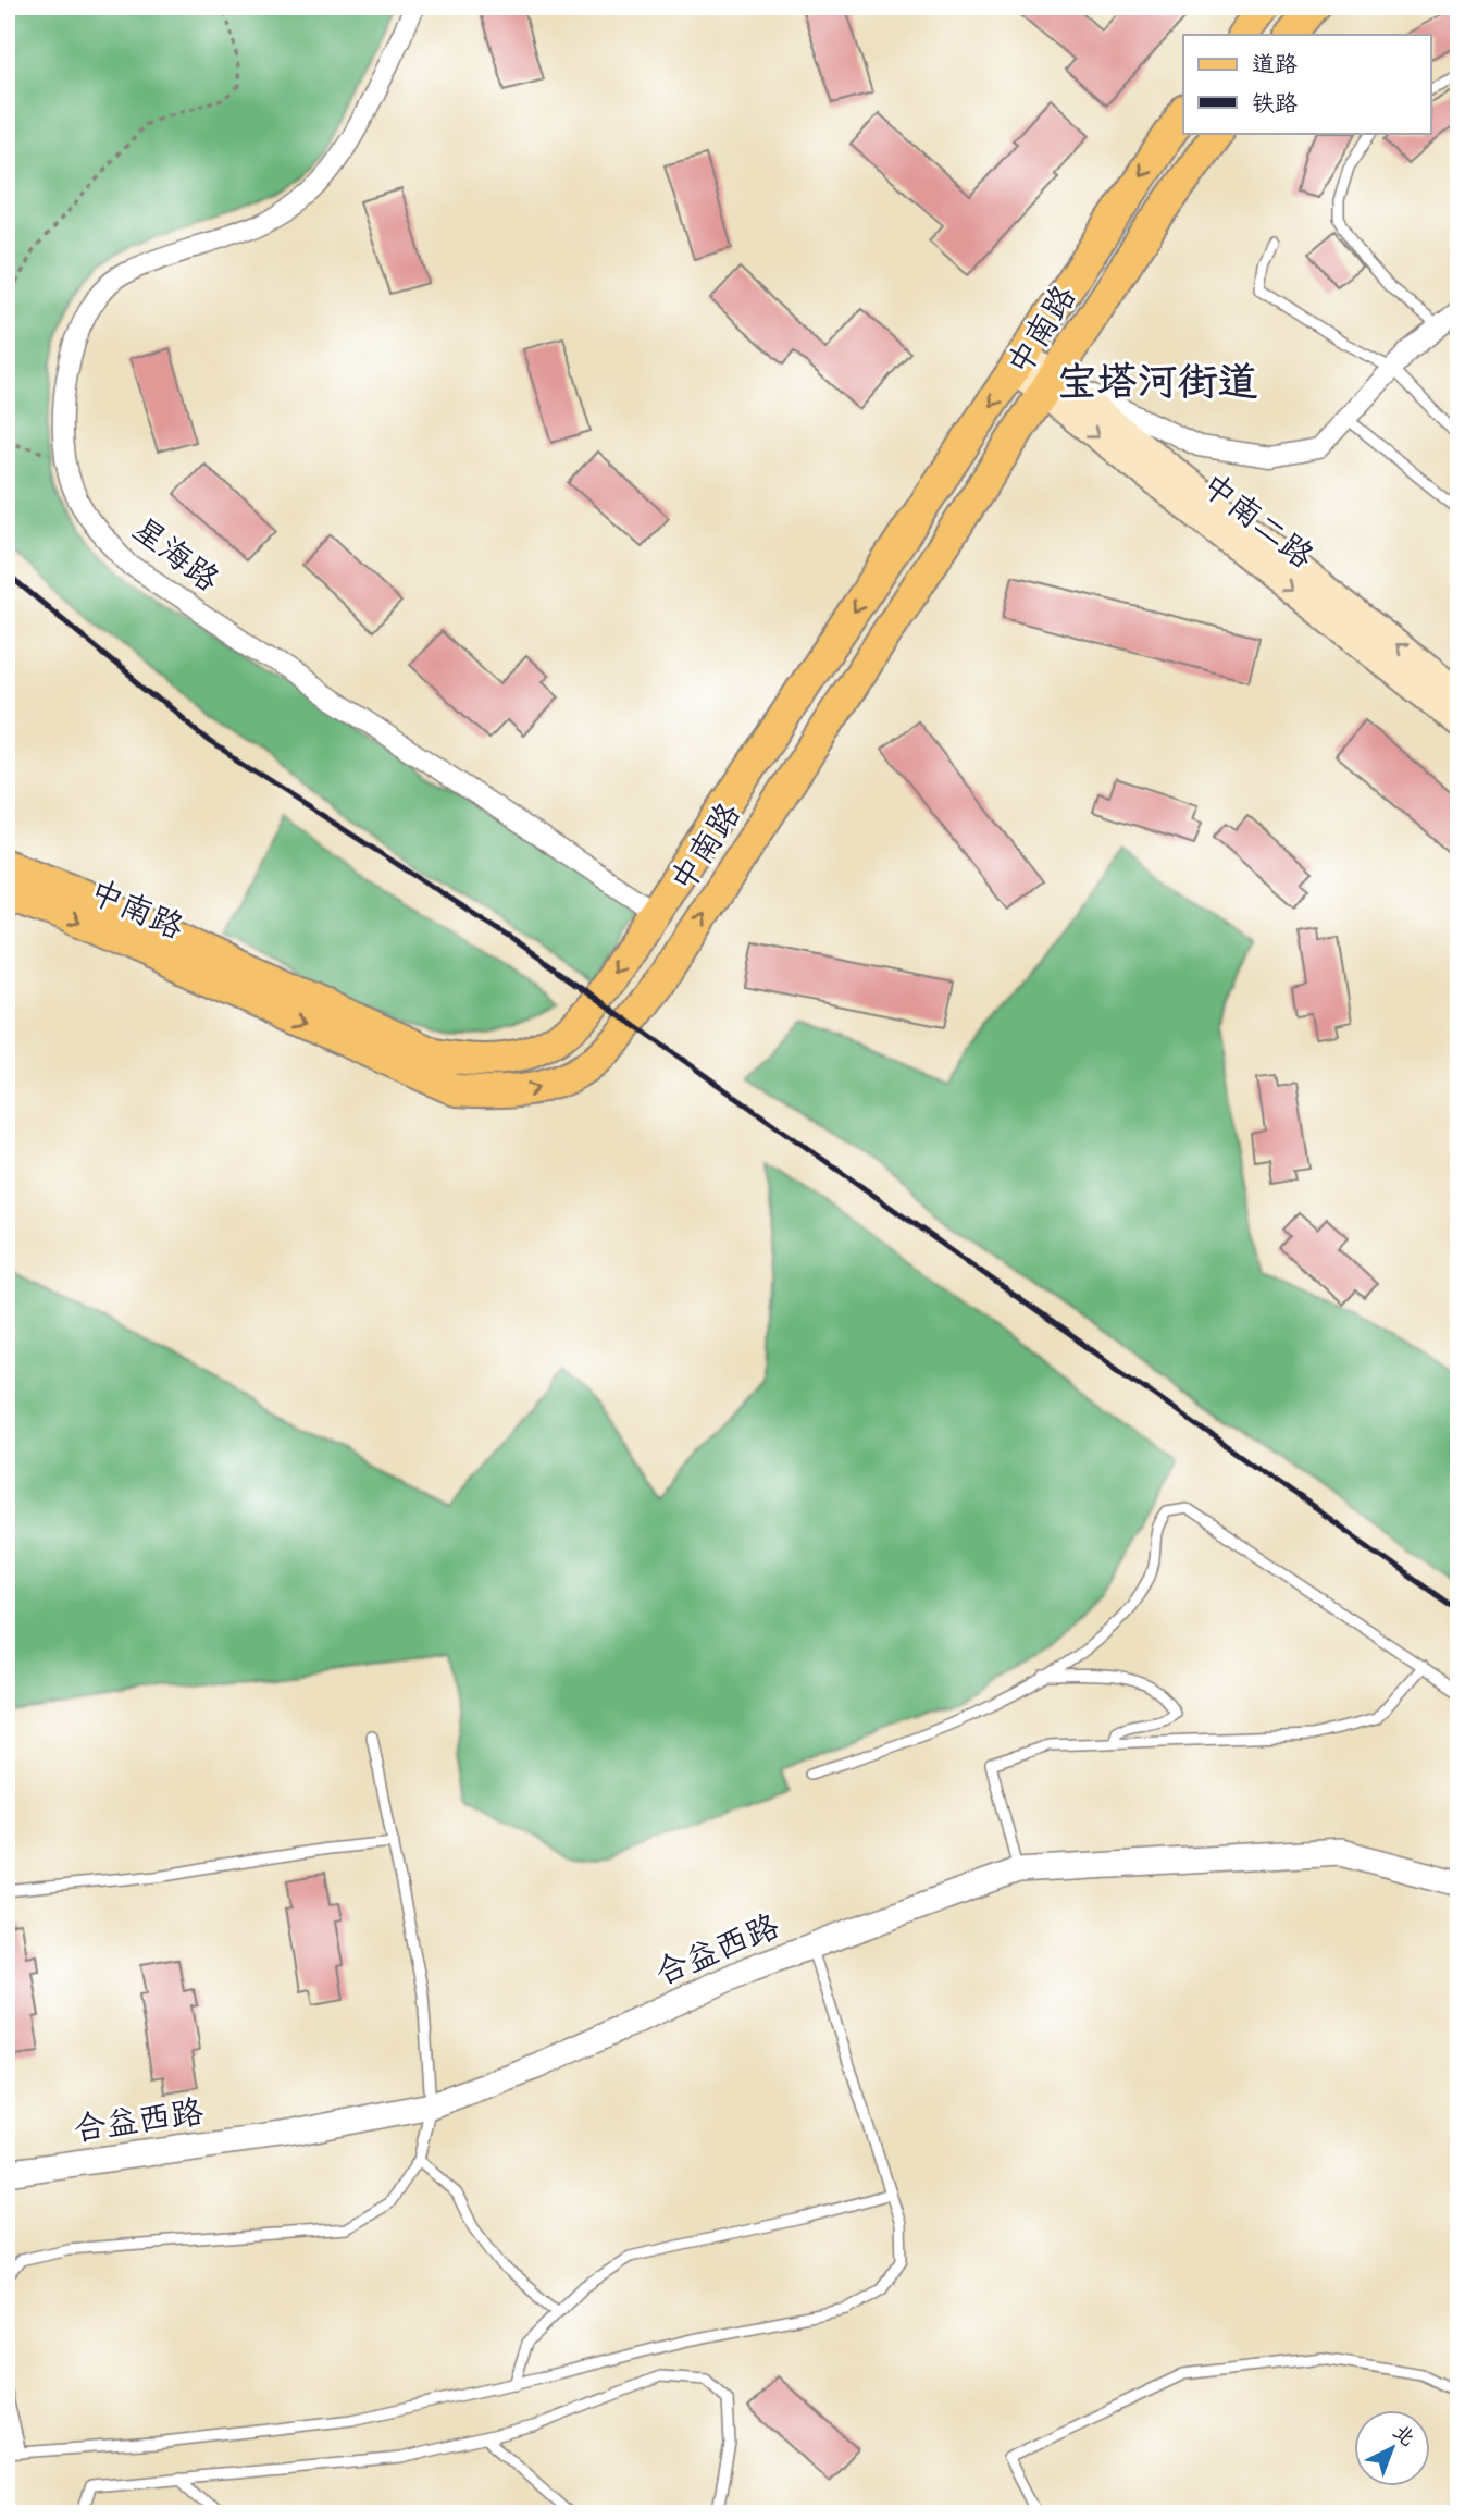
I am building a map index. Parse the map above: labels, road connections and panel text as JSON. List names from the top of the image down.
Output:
{
  "streets": {
    "main road": ["中南路", "中南二路"],
    "street": ["星海路", "合益西路"]
  },
  "crossings": [
    ["中南路", "中南二路"],
    ["中南路", "星海路"]
  ],
  "districts": ["宝塔河街道"],
  "legend": ["道路", "铁路"],
  "north": "top right"
}
